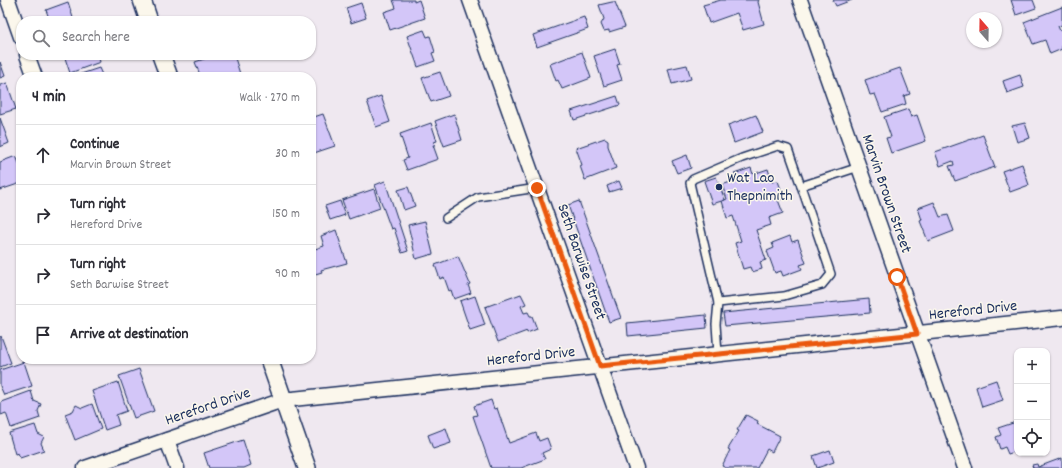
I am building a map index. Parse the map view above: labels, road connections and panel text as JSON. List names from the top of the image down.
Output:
{
  "streets": {
    "street": ["Marvin Brown Street", "Seth Barwise Street", "Hereford Drive"]
  },
  "crossings": [
    ["Marvin Brown Street", "Hereford Drive"],
    ["Seth Barwise Street", "Hereford Drive"]
  ],
  "places": ["Wat Lao Thepnimith"],
  "north": "top",
  "page": {
    "search": "Search here",
    "heading": ["4 min", "Walk · 270 m"],
    "list": [
      ["Continue", "Marvin Brown Street", "30 m"],
      ["Turn right", "Hereford Drive", "150 m"],
      ["Turn right", "Seth Barwise Street", "90 m"],
      "Arrive at destination"
    ],
    "map_buttons": ["+", "−"]
  }
}
